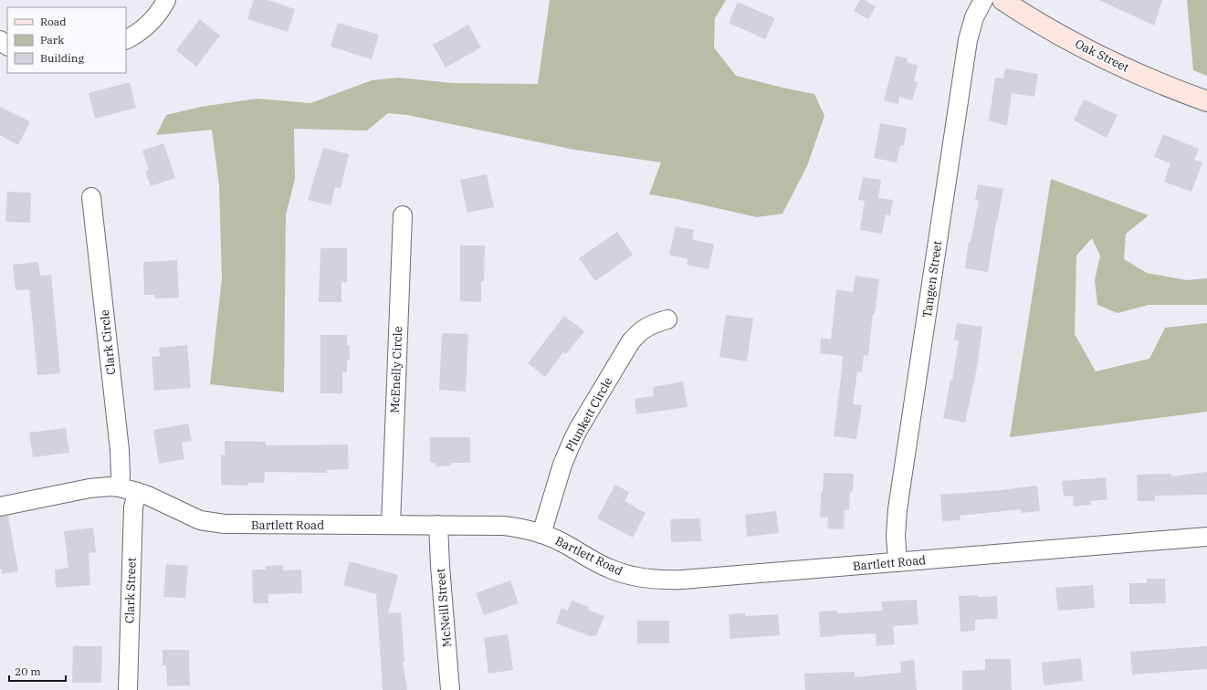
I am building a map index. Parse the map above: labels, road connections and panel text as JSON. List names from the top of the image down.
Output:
{
  "streets": {
    "street": [
      "Oak Street",
      "Tangen Street",
      "Clark Circle",
      "McEnelly Circle",
      "Plunkett Circle",
      "Bartlett Road",
      "Clark Street",
      "McNeill Street"
    ]
  },
  "crossings": [
    ["Tangen Street", "Bartlett Road"],
    ["Clark Circle", "Bartlett Road"],
    ["Clark Circle", "Clark Street"],
    ["McEnelly Circle", "Bartlett Road"],
    ["Plunkett Circle", "Bartlett Road"],
    ["Bartlett Road", "Clark Street"],
    ["Bartlett Road", "McNeill Street"]
  ],
  "legend": ["Road", "Park", "Building"],
  "scale_bar": "20 m"
}
